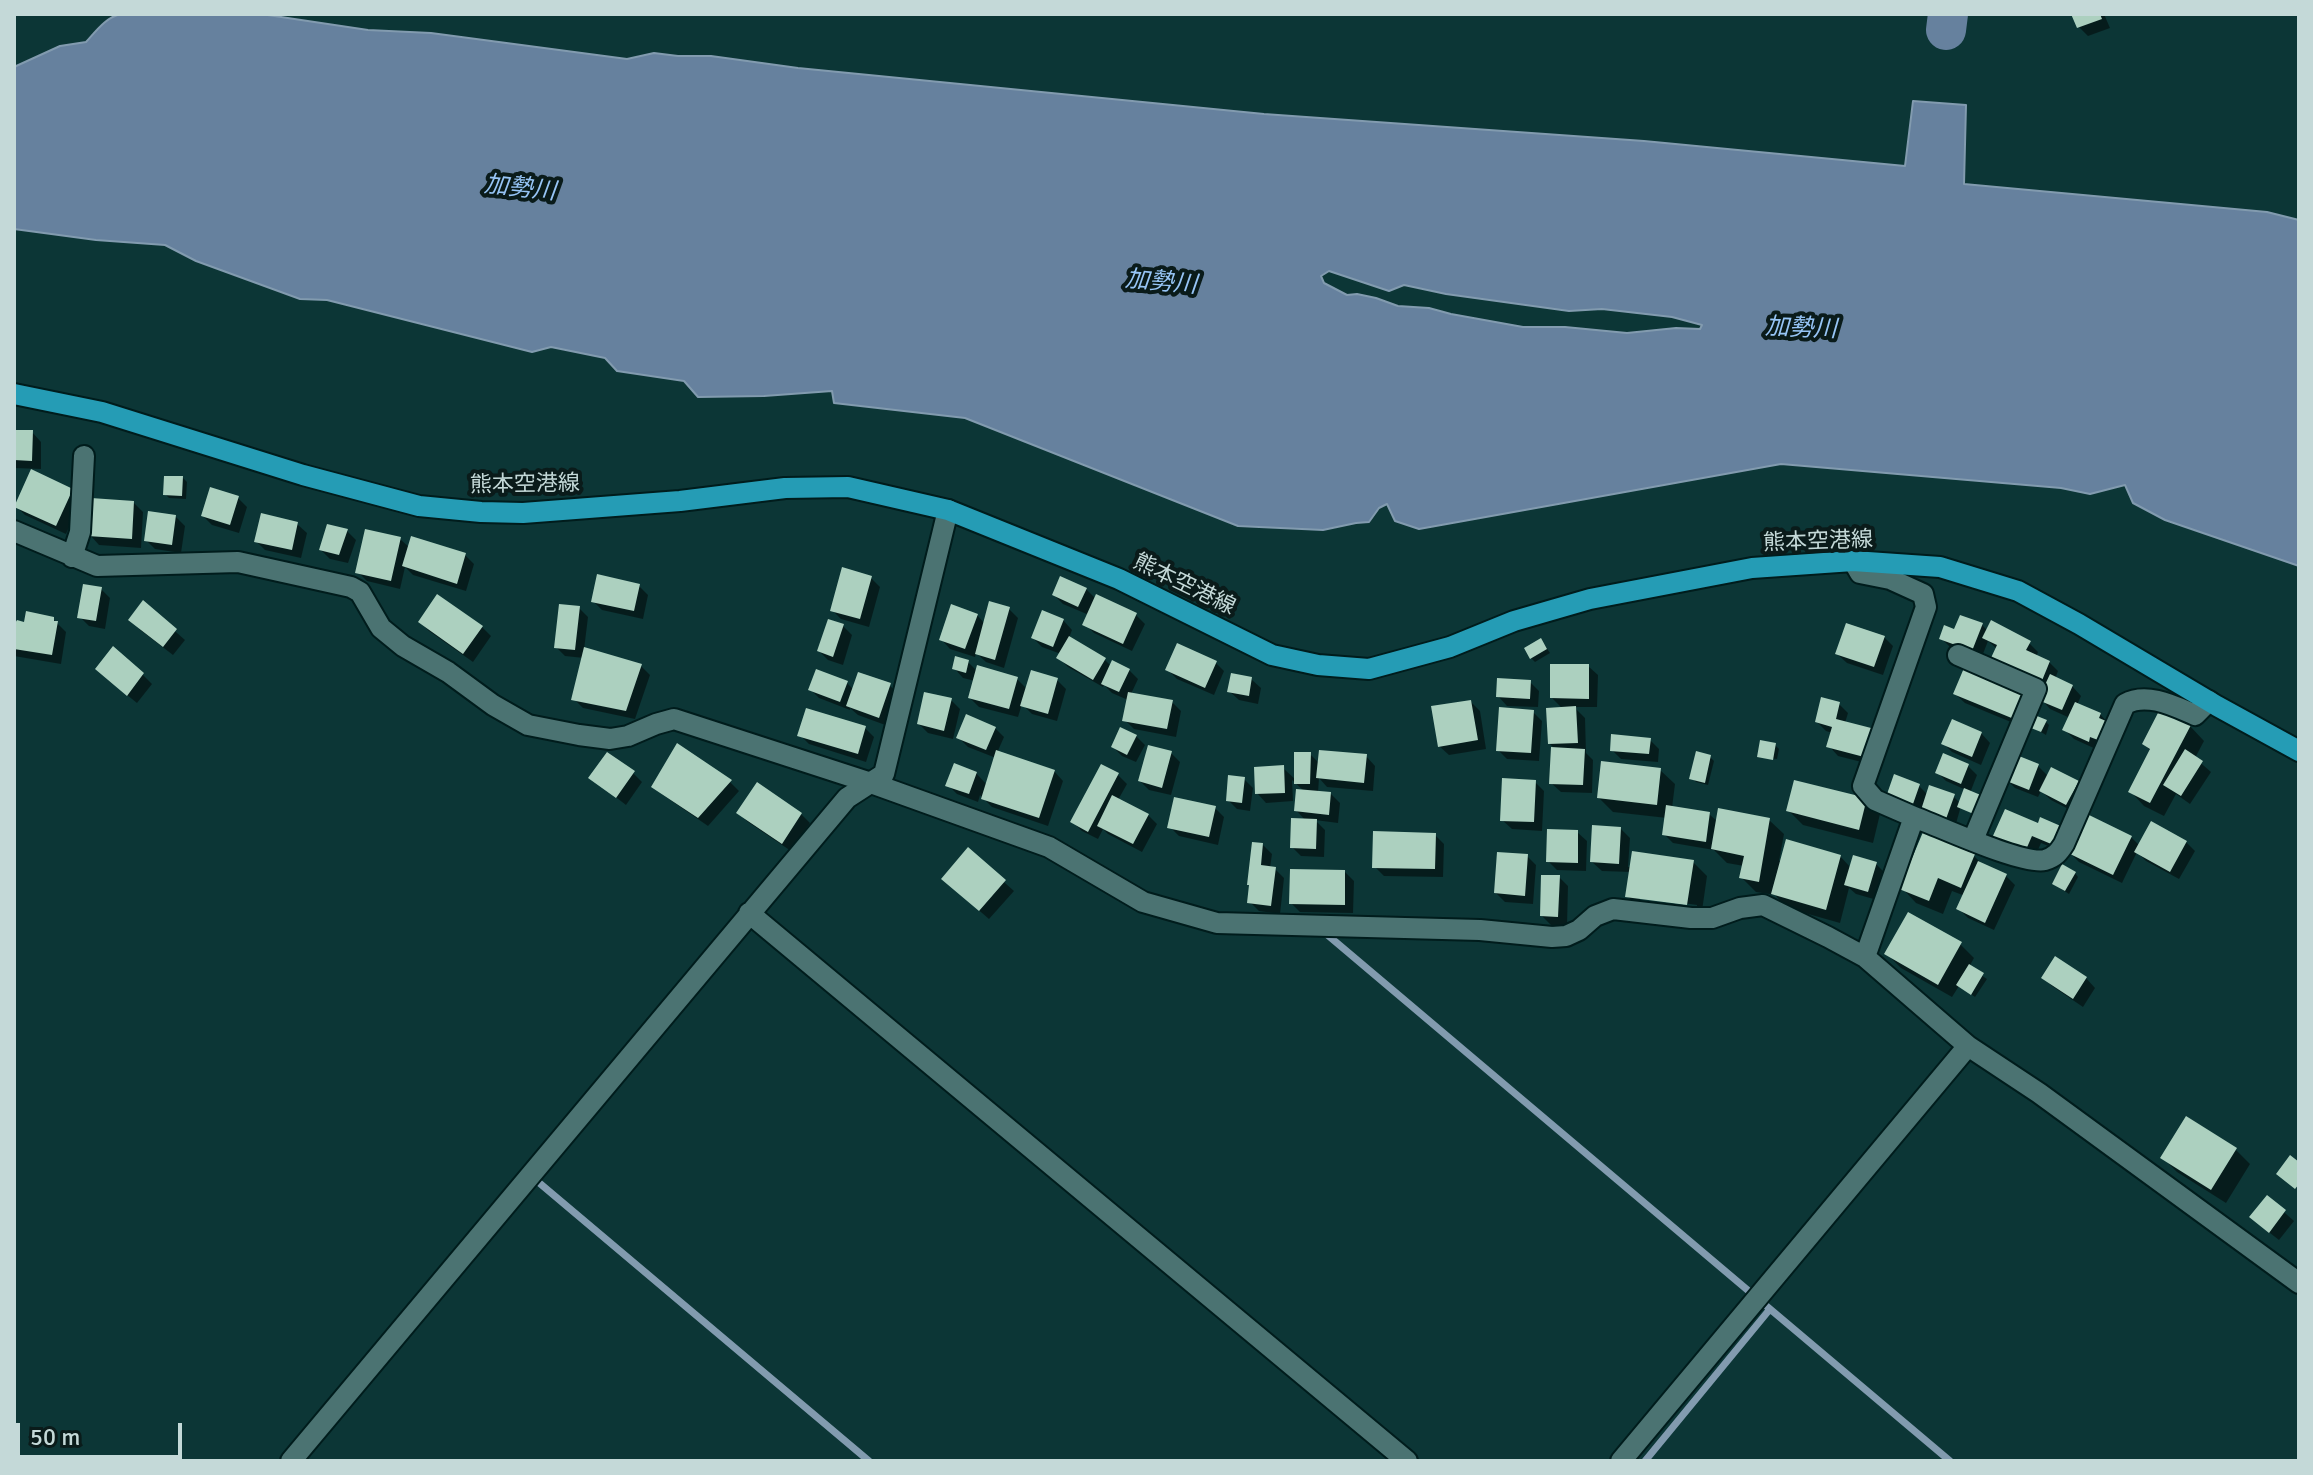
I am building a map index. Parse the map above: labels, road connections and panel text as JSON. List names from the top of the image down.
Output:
{
  "streets": {
    "main road": ["熊本空港線"]
  },
  "water": ["加勢川"],
  "scale_bar": "50 m"
}
